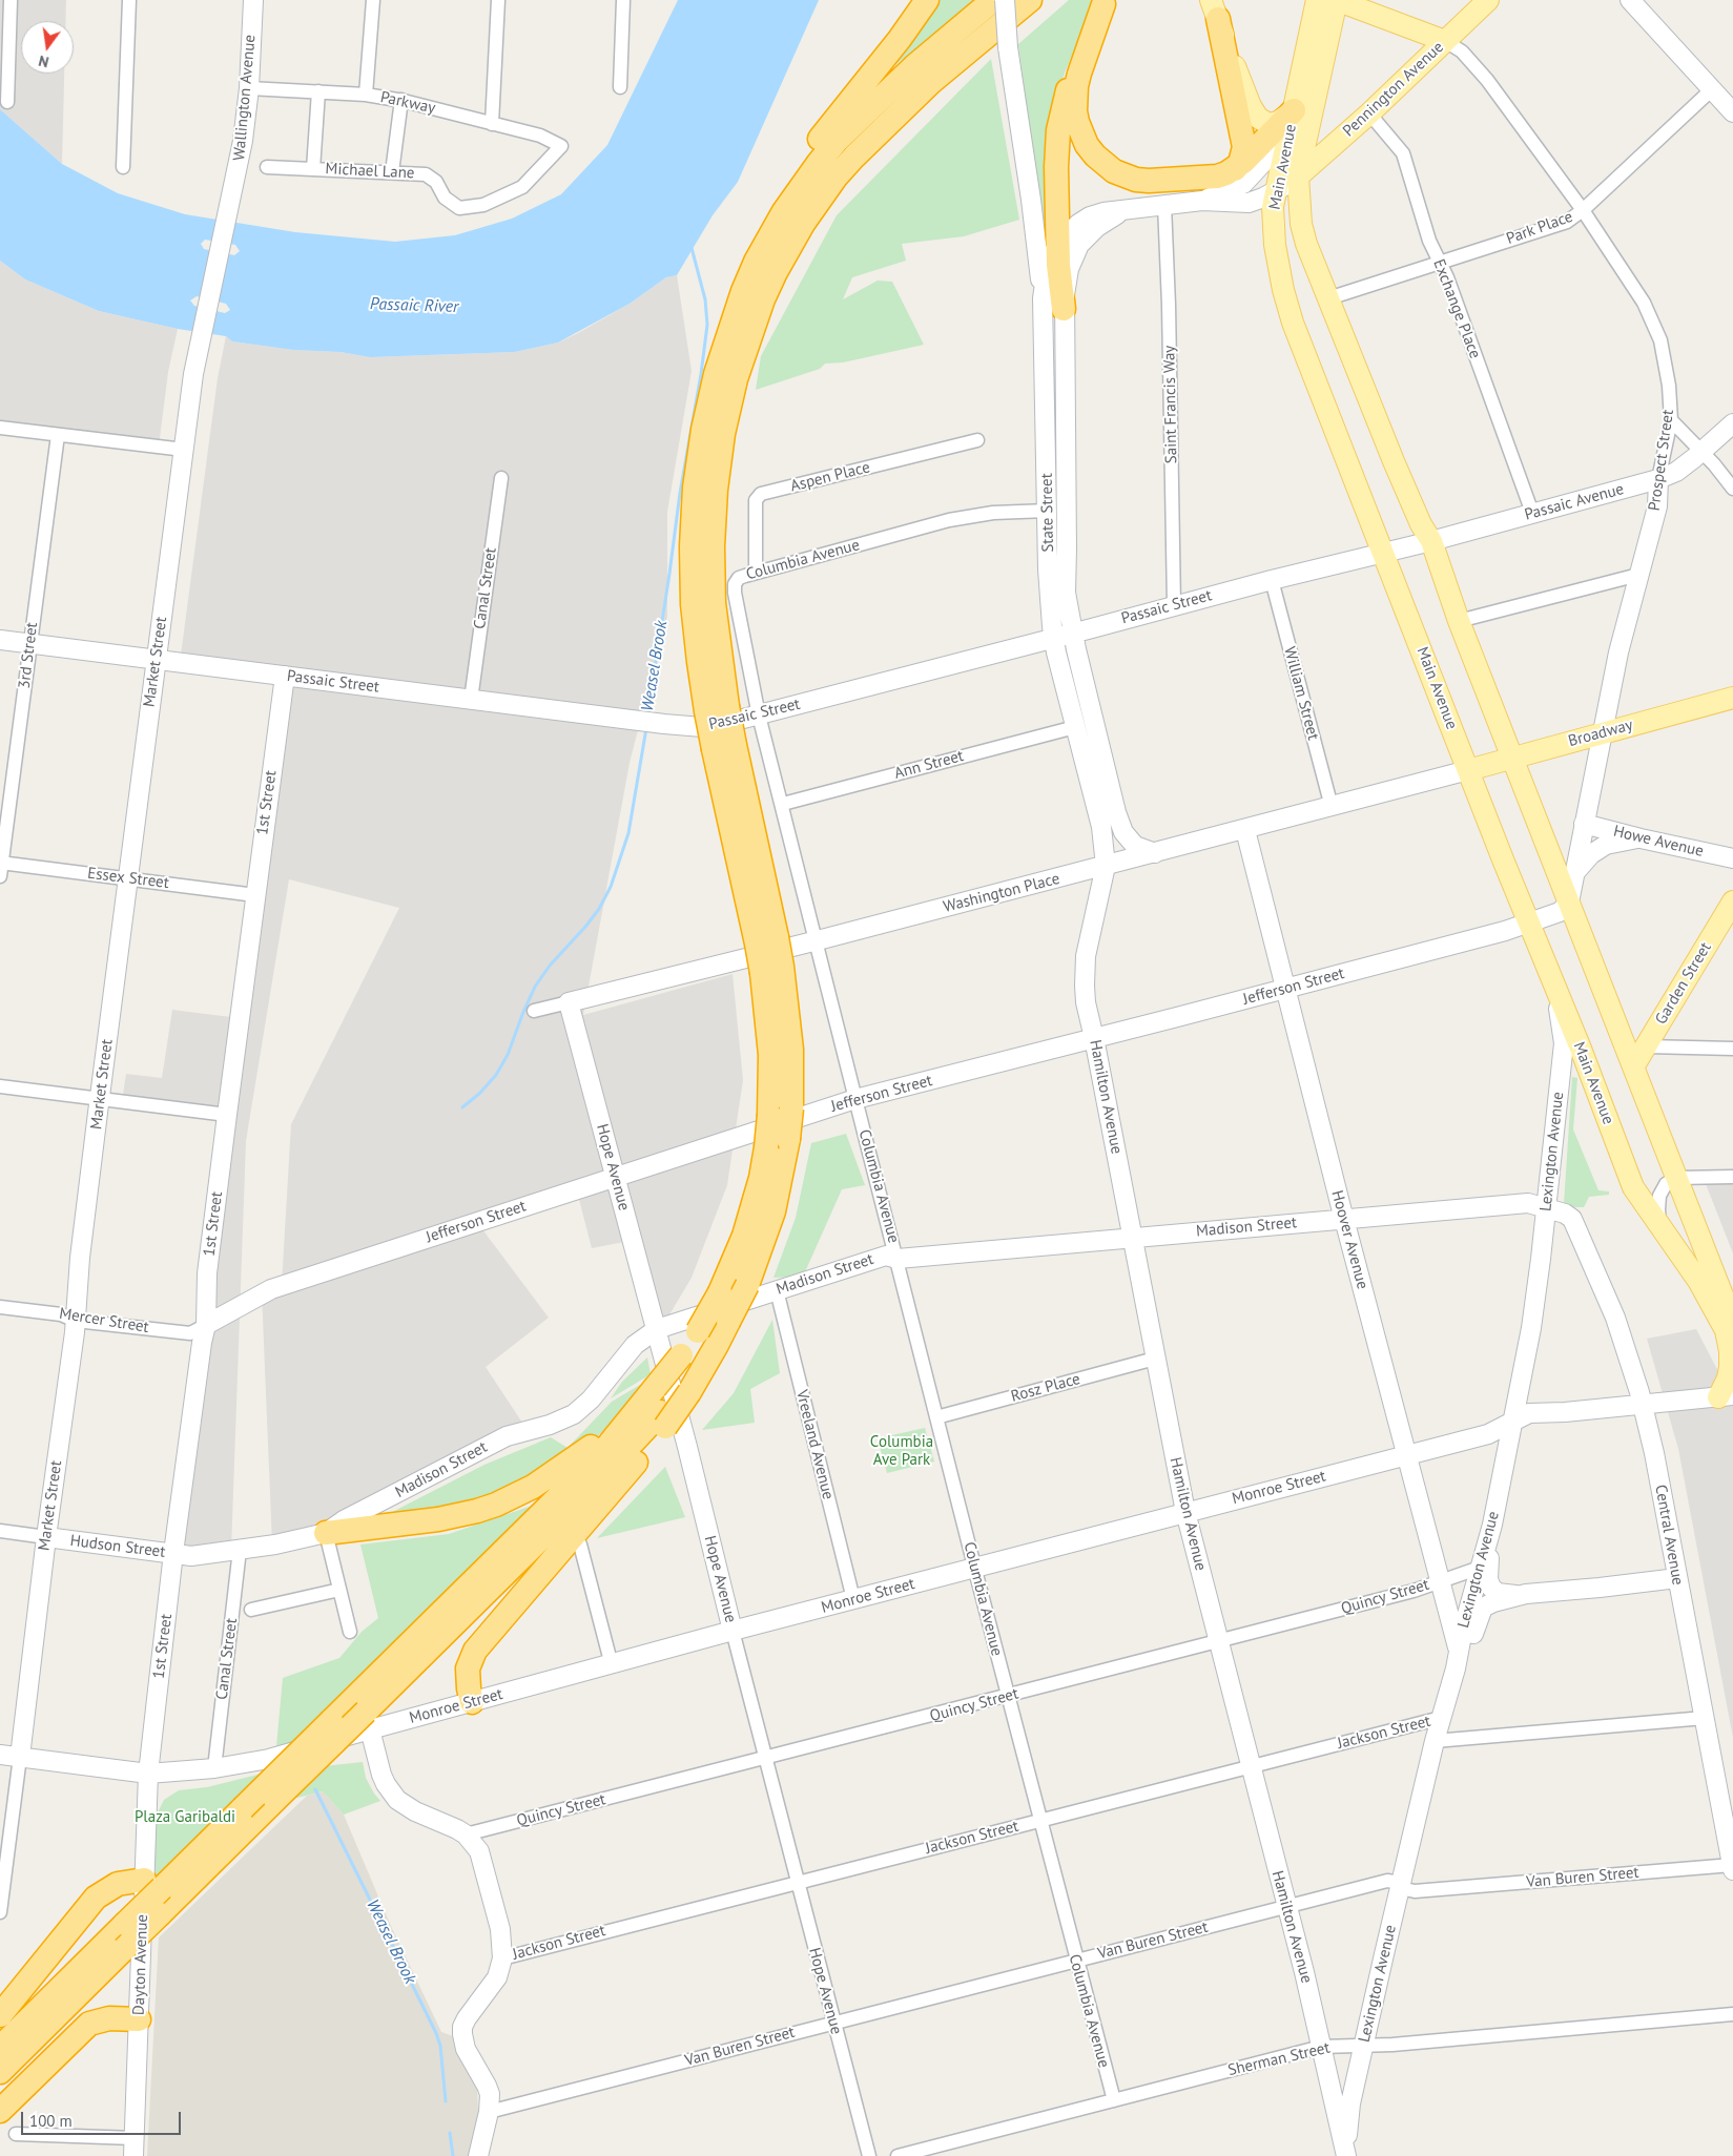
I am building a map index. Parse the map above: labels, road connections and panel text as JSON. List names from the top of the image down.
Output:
{
  "streets": {
    "main road": [
      "Pennington Avenue",
      "Wallington Avenue",
      "Main Avenue",
      "Prospect Street",
      "Passaic Avenue",
      "State Street",
      "Passaic Street",
      "Market Street",
      "Broadway",
      "1st Street",
      "Howe Avenue",
      "Washington Place",
      "Garden Street",
      "Jefferson Street",
      "Hamilton Avenue",
      "Lexington Avenue",
      "Hope Avenue",
      "Madison Street",
      "Hoover Avenue",
      "Monroe Street",
      "Central Avenue",
      "Hudson Street",
      "Dayton Avenue"
    ],
    "street": [
      "Parkway",
      "Michael Lane",
      "Park Place",
      "Exchange Place",
      "Saint Francis Way",
      "Aspen Place",
      "Columbia Avenue",
      "Canal Street",
      "3rd Street",
      "William Street",
      "Ann Street",
      "Essex Street",
      "Mercer Street",
      "Rosz Place",
      "Vreeland Avenue",
      "Quincy Street",
      "Jackson Street",
      "Van Buren Street",
      "Sherman Street"
    ]
  },
  "crossings": [
    ["Pennington Avenue", "Main Avenue"],
    ["Pennington Avenue", "Exchange Place"],
    ["Pennington Avenue", "Prospect Street"],
    ["Pennington Avenue", "State Street"],
    ["Wallington Avenue", "Parkway"],
    ["Wallington Avenue", "Market Street"],
    ["Parkway", "Michael Lane"],
    ["Main Avenue", "Park Place"],
    ["Main Avenue", "Prospect Street"],
    ["Main Avenue", "Passaic Avenue"],
    ["Main Avenue", "State Street"],
    ["Main Avenue", "Passaic Street"],
    ["Main Avenue", "Broadway"],
    ["Main Avenue", "Washington Place"],
    ["Main Avenue", "Garden Street"],
    ["Main Avenue", "Jefferson Street"],
    ["Main Avenue", "Lexington Avenue"],
    ["Park Place", "Exchange Place"],
    ["Park Place", "Prospect Street"],
    ["Exchange Place", "Passaic Avenue"],
    ["Saint Francis Way", "State Street"],
    ["Saint Francis Way", "Passaic Street"],
    ["Prospect Street", "Passaic Avenue"],
    ["Prospect Street", "Broadway"],
    ["Prospect Street", "Howe Avenue"],
    ["Prospect Street", "Jefferson Street"],
    ["Aspen Place", "Columbia Avenue"],
    ["Passaic Avenue", "Passaic Street"],
    ["State Street", "Columbia Avenue"],
    ["State Street", "Passaic Street"],
    ["State Street", "Ann Street"],
    ["State Street", "Washington Place"],
    ["State Street", "Hamilton Avenue"],
    ["Columbia Avenue", "Passaic Street"],
    ["Columbia Avenue", "Ann Street"],
    ["Columbia Avenue", "Washington Place"],
    ["Columbia Avenue", "Jefferson Street"],
    ["Columbia Avenue", "Madison Street"],
    ["Columbia Avenue", "Rosz Place"],
    ["Columbia Avenue", "Monroe Street"],
    ["Columbia Avenue", "Quincy Street"],
    ["Columbia Avenue", "Jackson Street"],
    ["Columbia Avenue", "Van Buren Street"],
    ["Columbia Avenue", "Sherman Street"],
    ["Canal Street", "Passaic Street"],
    ["Canal Street", "Madison Street"],
    ["Canal Street", "Monroe Street"],
    ["Passaic Street", "3rd Street"],
    ["Passaic Street", "Market Street"],
    ["Passaic Street", "William Street"],
    ["Passaic Street", "1st Street"],
    ["3rd Street", "Essex Street"],
    ["Market Street", "Essex Street"],
    ["Market Street", "Mercer Street"],
    ["Market Street", "Monroe Street"],
    ["Market Street", "Hudson Street"],
    ["William Street", "Washington Place"],
    ["Broadway", "Washington Place"],
    ["1st Street", "Essex Street"],
    ["1st Street", "Jefferson Street"],
    ["1st Street", "Madison Street"],
    ["1st Street", "Mercer Street"],
    ["1st Street", "Monroe Street"],
    ["1st Street", "Hudson Street"],
    ["1st Street", "Dayton Avenue"],
    ["Washington Place", "Hamilton Avenue"],
    ["Washington Place", "Hope Avenue"],
    ["Washington Place", "Hoover Avenue"],
    ["Jefferson Street", "Hamilton Avenue"],
    ["Jefferson Street", "Hope Avenue"],
    ["Jefferson Street", "Hoover Avenue"],
    ["Jefferson Street", "Mercer Street"],
    ["Hamilton Avenue", "Lexington Avenue"],
    ["Hamilton Avenue", "Madison Street"],
    ["Hamilton Avenue", "Rosz Place"],
    ["Hamilton Avenue", "Monroe Street"],
    ["Hamilton Avenue", "Quincy Street"],
    ["Hamilton Avenue", "Jackson Street"],
    ["Hamilton Avenue", "Van Buren Street"],
    ["Hamilton Avenue", "Sherman Street"],
    ["Lexington Avenue", "Madison Street"],
    ["Lexington Avenue", "Hoover Avenue"],
    ["Lexington Avenue", "Monroe Street"],
    ["Lexington Avenue", "Quincy Street"],
    ["Lexington Avenue", "Jackson Street"],
    ["Lexington Avenue", "Van Buren Street"],
    ["Lexington Avenue", "Sherman Street"],
    ["Hope Avenue", "Madison Street"],
    ["Hope Avenue", "Monroe Street"],
    ["Hope Avenue", "Quincy Street"],
    ["Hope Avenue", "Jackson Street"],
    ["Hope Avenue", "Van Buren Street"],
    ["Madison Street", "Hoover Avenue"],
    ["Madison Street", "Vreeland Avenue"],
    ["Madison Street", "Central Avenue"],
    ["Madison Street", "Hudson Street"],
    ["Hoover Avenue", "Monroe Street"],
    ["Hoover Avenue", "Quincy Street"],
    ["Vreeland Avenue", "Monroe Street"],
    ["Monroe Street", "Central Avenue"],
    ["Monroe Street", "Dayton Avenue"],
    ["Central Avenue", "Jackson Street"],
    ["Central Avenue", "Van Buren Street"]
  ],
  "water": ["Passaic River", "Weasel Brook"],
  "parks": ["Columbia Ave Park", "Plaza Garibaldi"],
  "scale_bar": "100 m",
  "north": "bottom"
}
